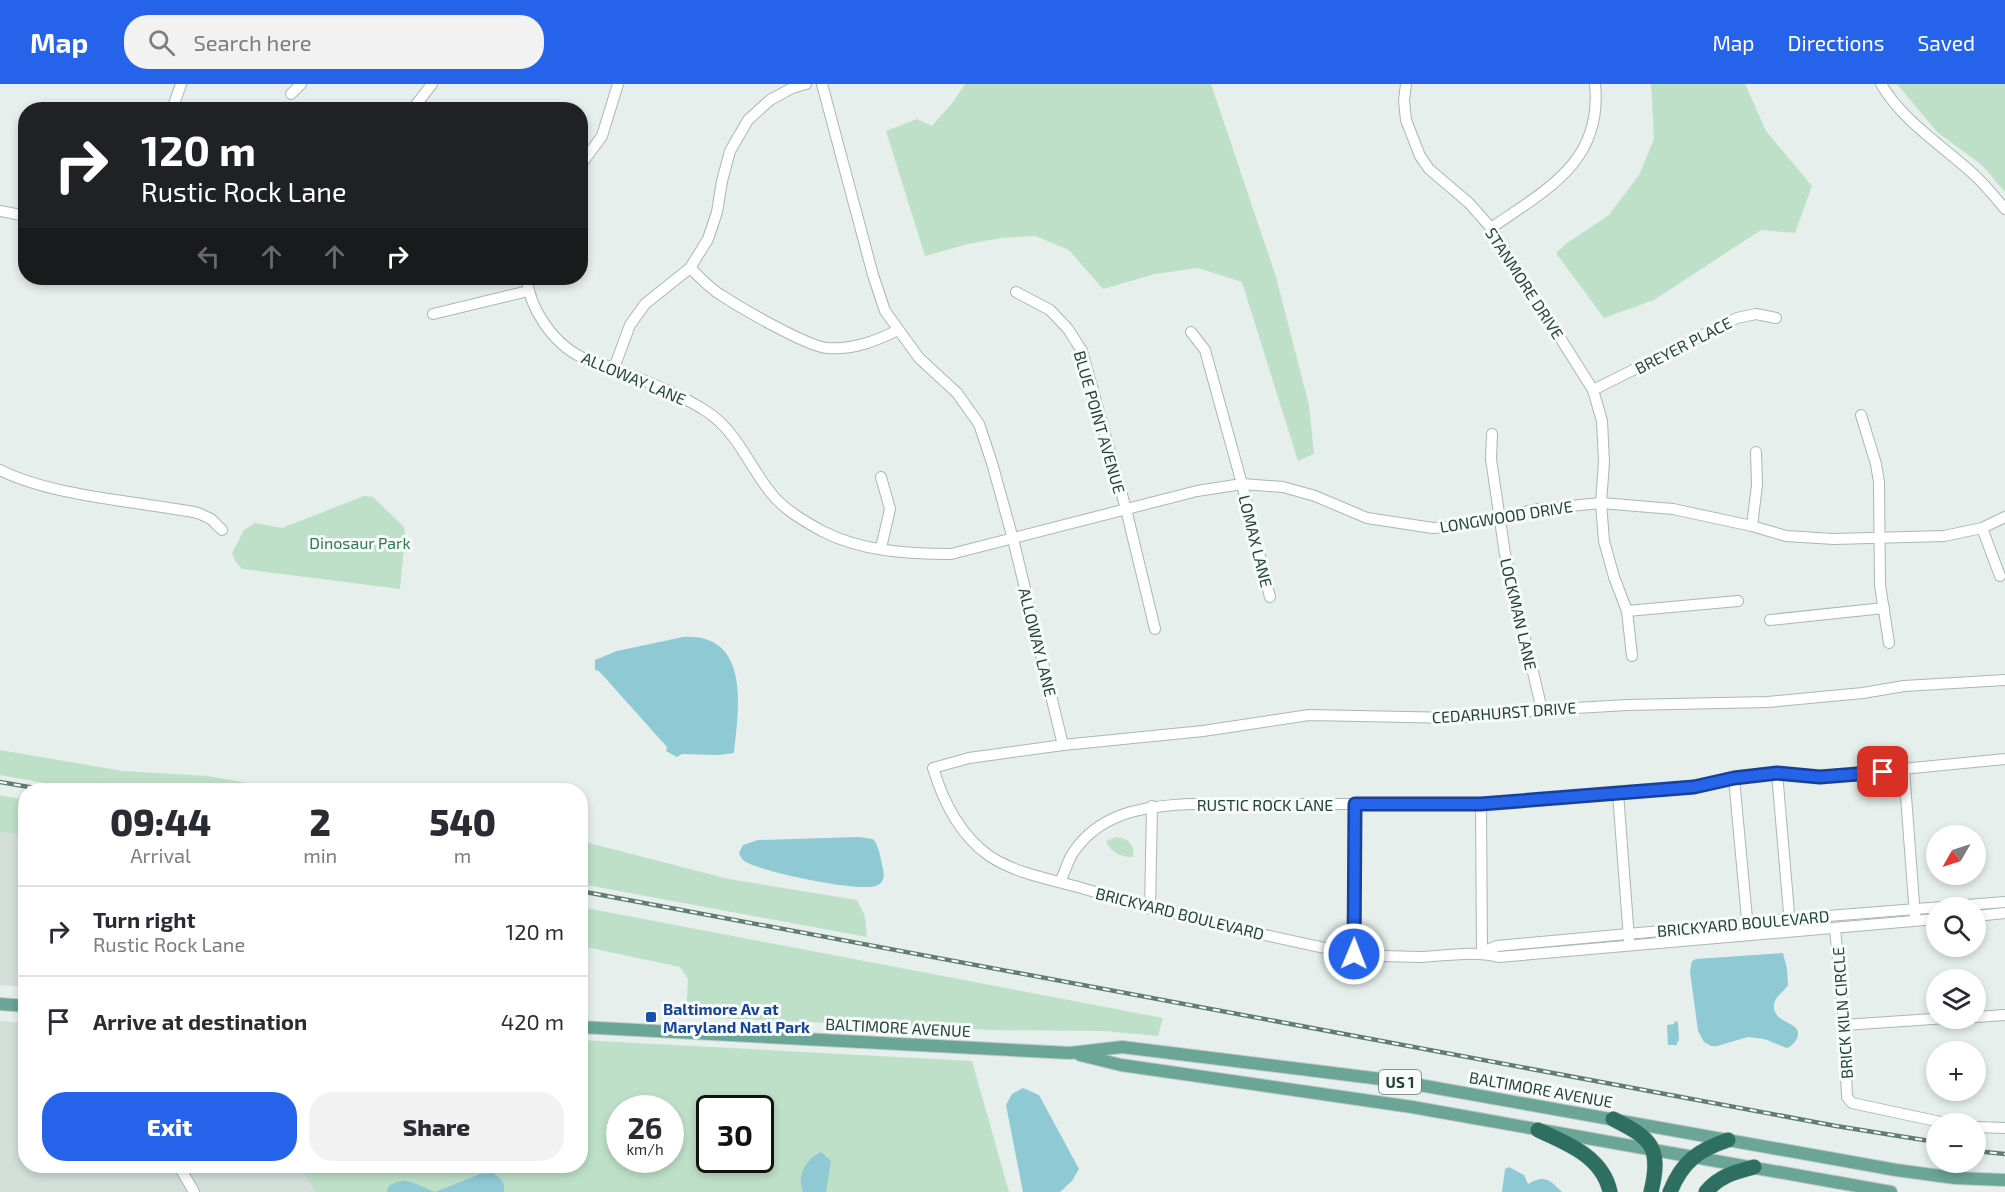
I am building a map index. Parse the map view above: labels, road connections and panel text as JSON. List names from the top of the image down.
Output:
{
  "streets": {
    "main road": ["BALTIMORE AVENUE", "US 1"],
    "street": [
      "STANMORE DRIVE",
      "BREYER PLACE",
      "ALLOWAY LANE",
      "BLUE POINT AVENUE",
      "LONGWOOD DRIVE",
      "LOMAX LANE",
      "LOCKMAN LANE",
      "CEDARHURST DRIVE",
      "RUSTIC ROCK LANE",
      "BRICKYARD BOULEVARD",
      "BRICK KILN CIRCLE"
    ]
  },
  "crossings": [
    ["STANMORE DRIVE", "BREYER PLACE"],
    ["STANMORE DRIVE", "LONGWOOD DRIVE"],
    ["ALLOWAY LANE", "LONGWOOD DRIVE"],
    ["ALLOWAY LANE", "CEDARHURST DRIVE"],
    ["BLUE POINT AVENUE", "LONGWOOD DRIVE"],
    ["LONGWOOD DRIVE", "LOMAX LANE"],
    ["LONGWOOD DRIVE", "LOCKMAN LANE"],
    ["LOCKMAN LANE", "CEDARHURST DRIVE"],
    ["CEDARHURST DRIVE", "BRICKYARD BOULEVARD"],
    ["RUSTIC ROCK LANE", "BRICKYARD BOULEVARD"],
    ["BRICKYARD BOULEVARD", "BRICK KILN CIRCLE"]
  ],
  "parks": ["Dinosaur Park"],
  "places": {
    "transit": ["Baltimore Av at Maryland Natl Park"]
  },
  "north": "bottom left",
  "page": {
    "header": "Map",
    "search": "Search here",
    "nav": ["Map", "Directions", "Saved"],
    "turn": ["120 m", "Rustic Rock Lane"],
    "eta": [
      "09:44",
      "Arrival",
      "2",
      "min",
      "540",
      "m"
    ],
    "map_buttons": ["+", "−"],
    "list": [
      {
        "name": "Turn right",
        "note": "Rustic Rock Lane",
        "value": "120 m"
      },
      {
        "name": "Arrive at destination",
        "value": "420 m"
      }
    ],
    "buttons": ["Exit", "Share"],
    "speed": "26 km/h",
    "limit": "30"
  }
}
